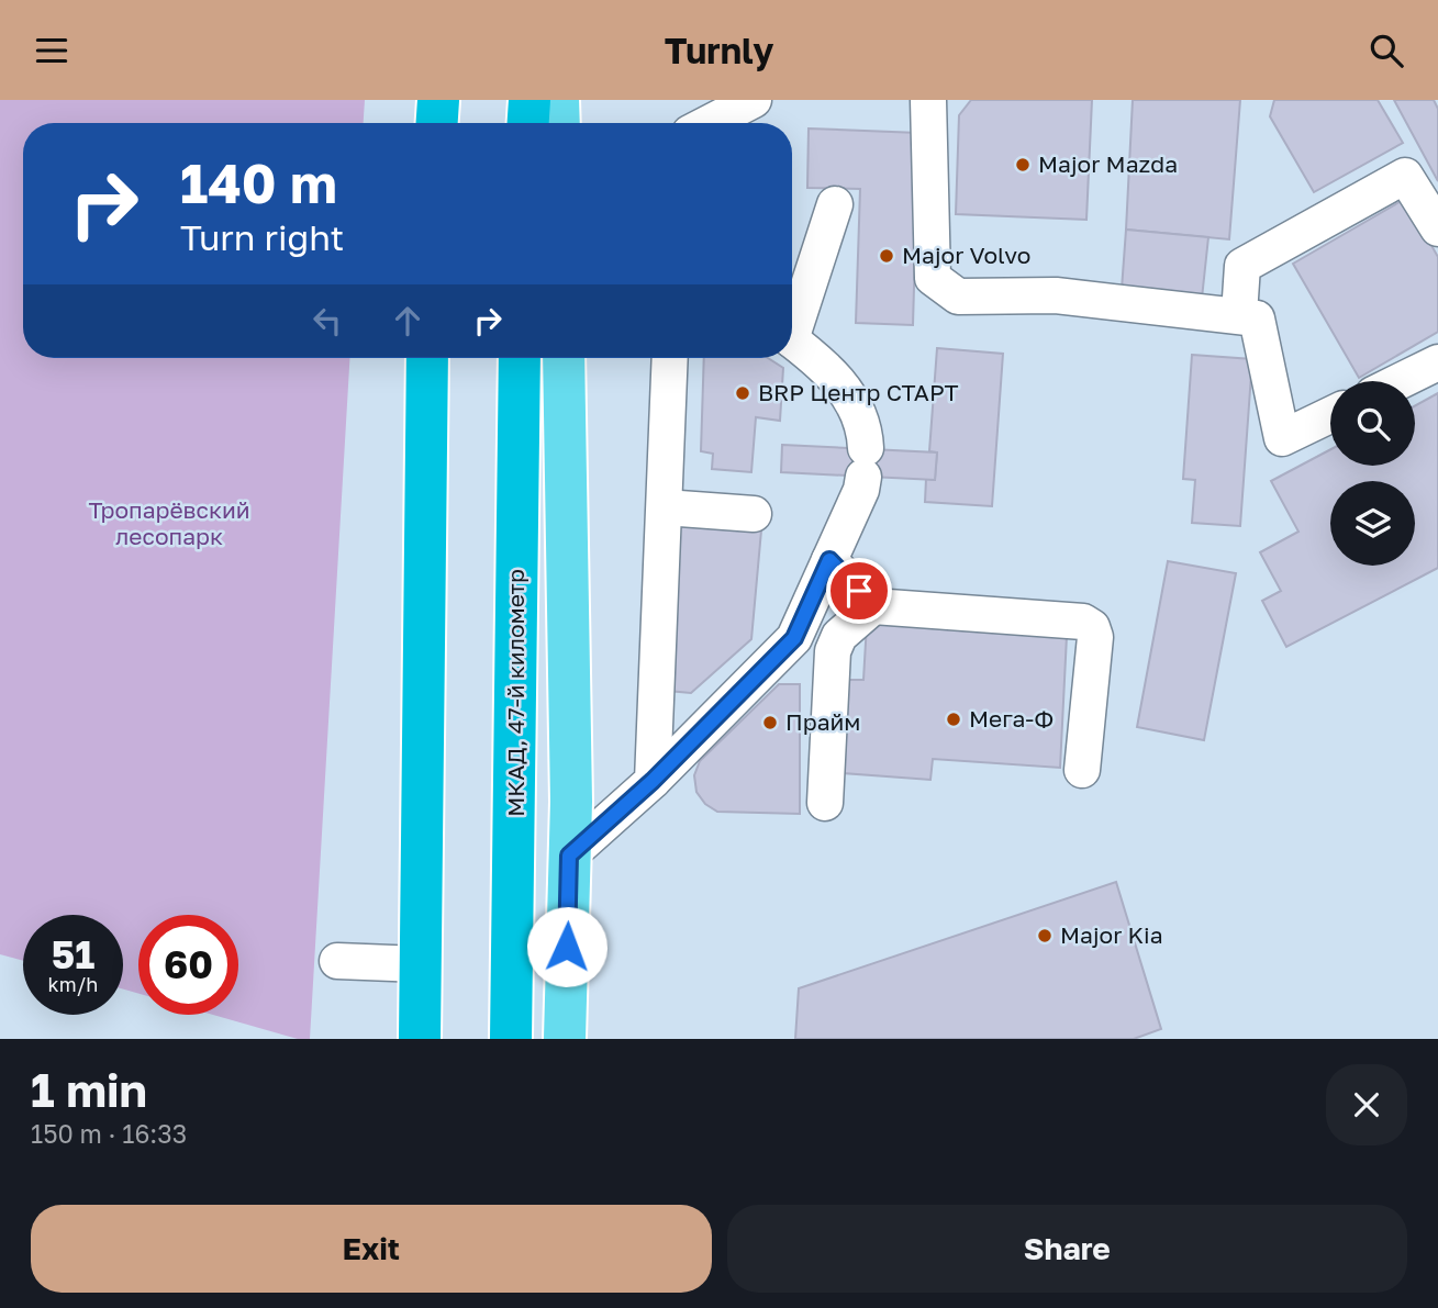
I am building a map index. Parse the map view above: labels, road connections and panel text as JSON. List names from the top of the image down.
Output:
{
  "streets": {
    "highway": ["МКАД, 47-й километр"]
  },
  "parks": ["Тропарёвский лесопарк"],
  "places": [
    "Major Mazda",
    "Major Volvo",
    "BRP Центр СТАРТ",
    "Мега-Ф",
    "Прайм",
    "Major Kia"
  ],
  "page": {
    "header": "Turnly",
    "turn": ["140 m", "Turn right"],
    "speed": "51 km/h",
    "limit": "60",
    "heading": ["1 min", "150 m · 16:33"],
    "buttons": ["Exit", "Share"]
  }
}
